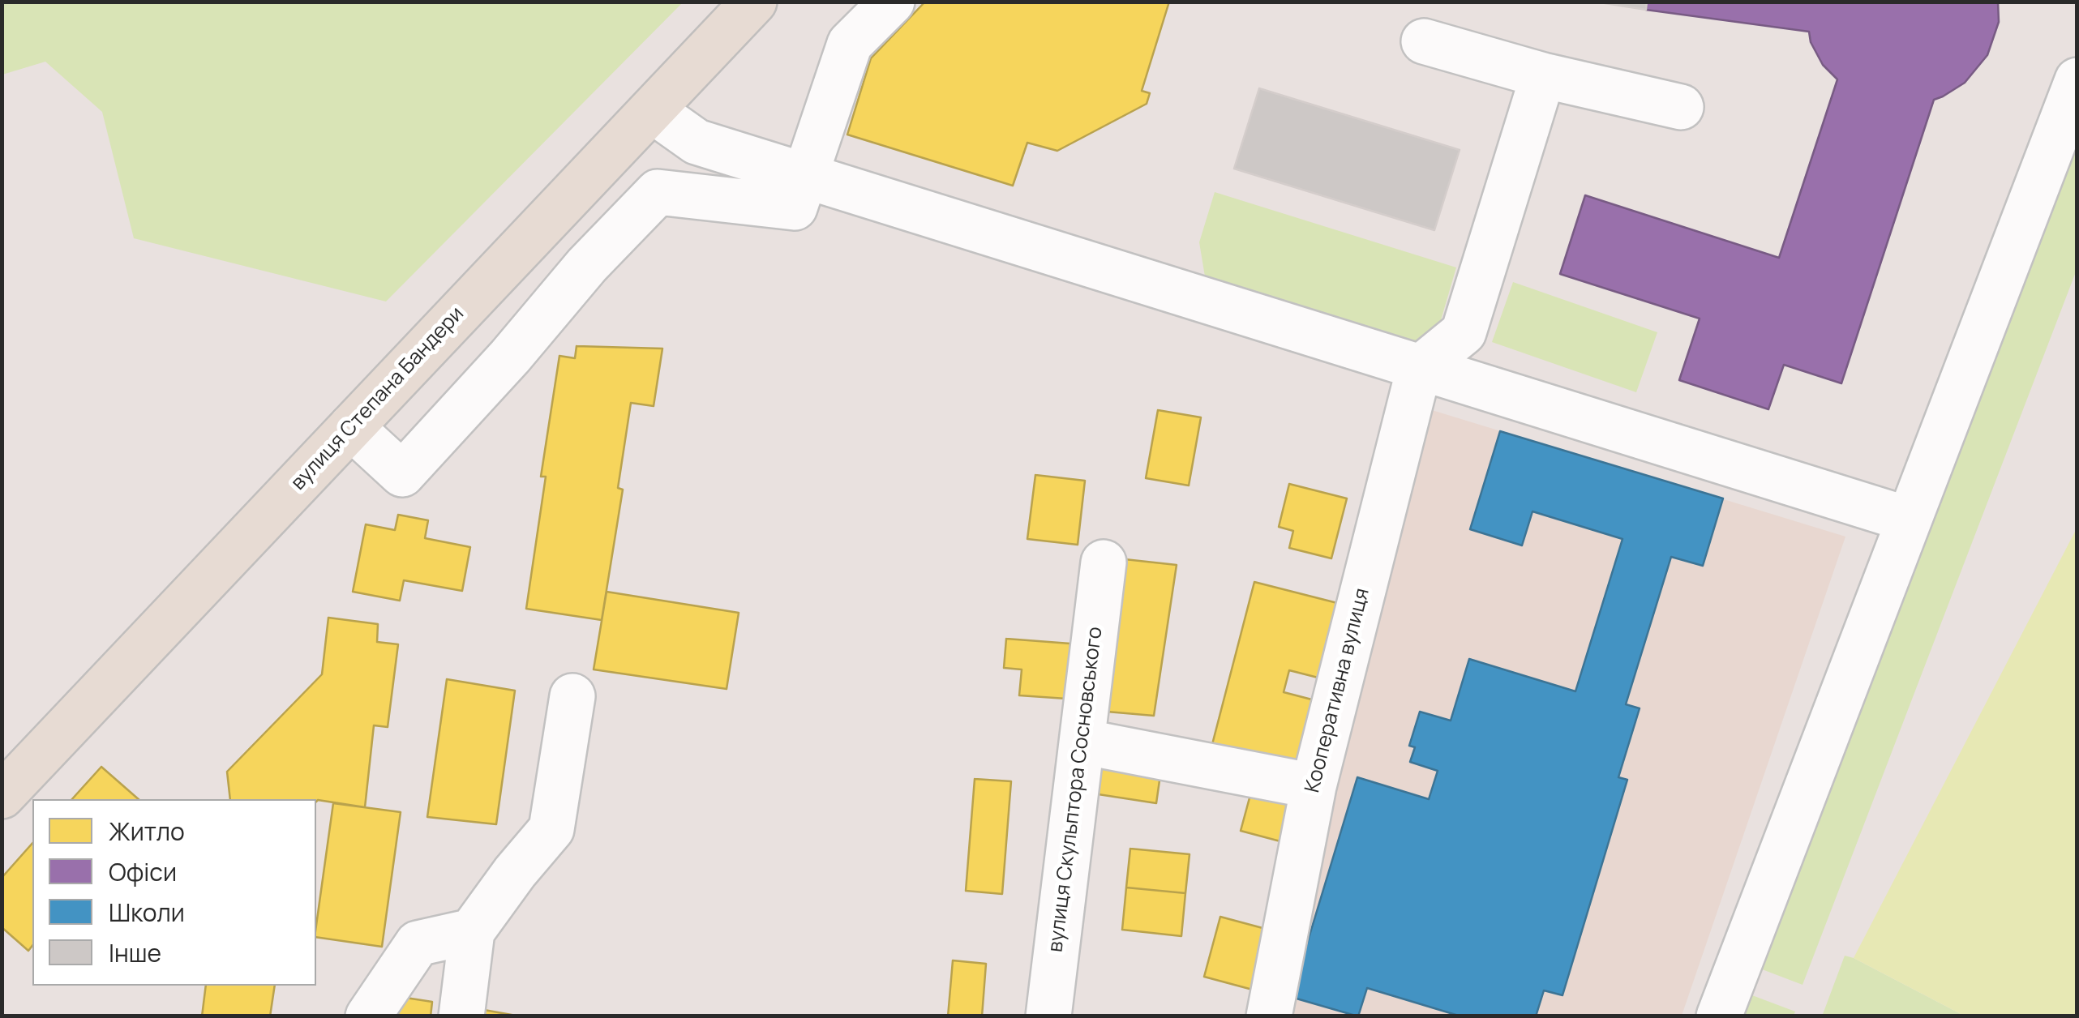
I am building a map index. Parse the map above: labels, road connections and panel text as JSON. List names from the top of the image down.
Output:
{
  "streets": {
    "main road": ["вулиця Степана Бандери"],
    "street": ["Кооперативна вулиця", "вулиця Скульптора Сосновського"]
  },
  "legend": [
    "Житло",
    "Офіси",
    "Школи",
    "Інше"
  ]
}
